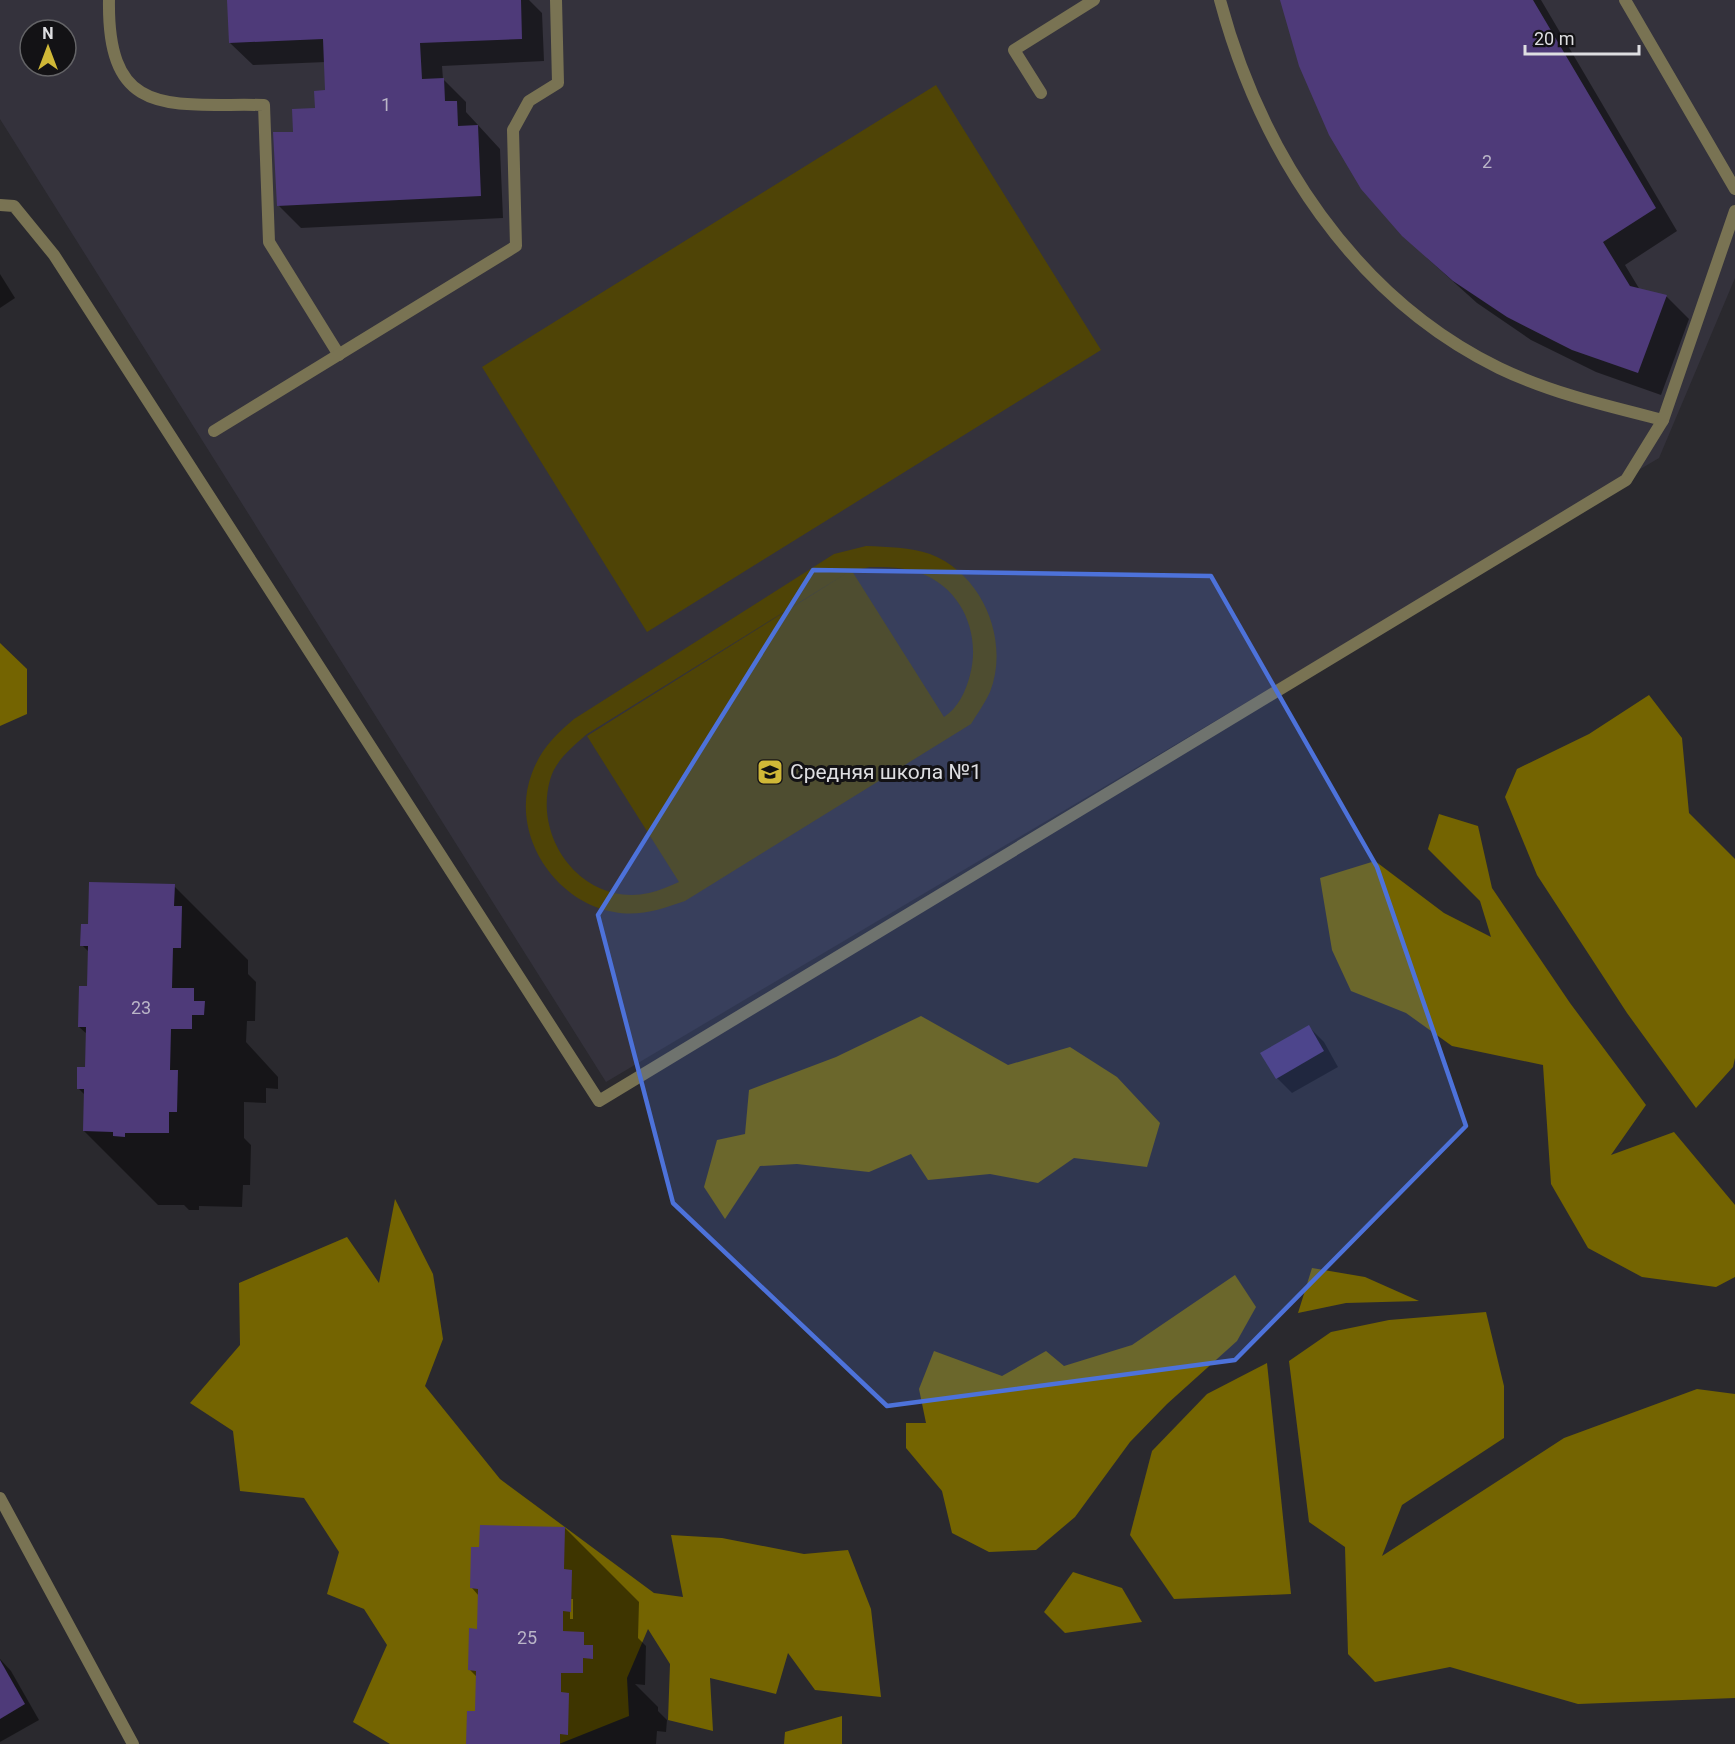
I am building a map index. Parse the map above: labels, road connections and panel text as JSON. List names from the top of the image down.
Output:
{
  "places": {
    "school or university": ["Средняя школа №1"]
  },
  "house_numbers": [
    "1",
    "2",
    "23",
    "25"
  ],
  "scale_bar": "20 m",
  "north": "top"
}
